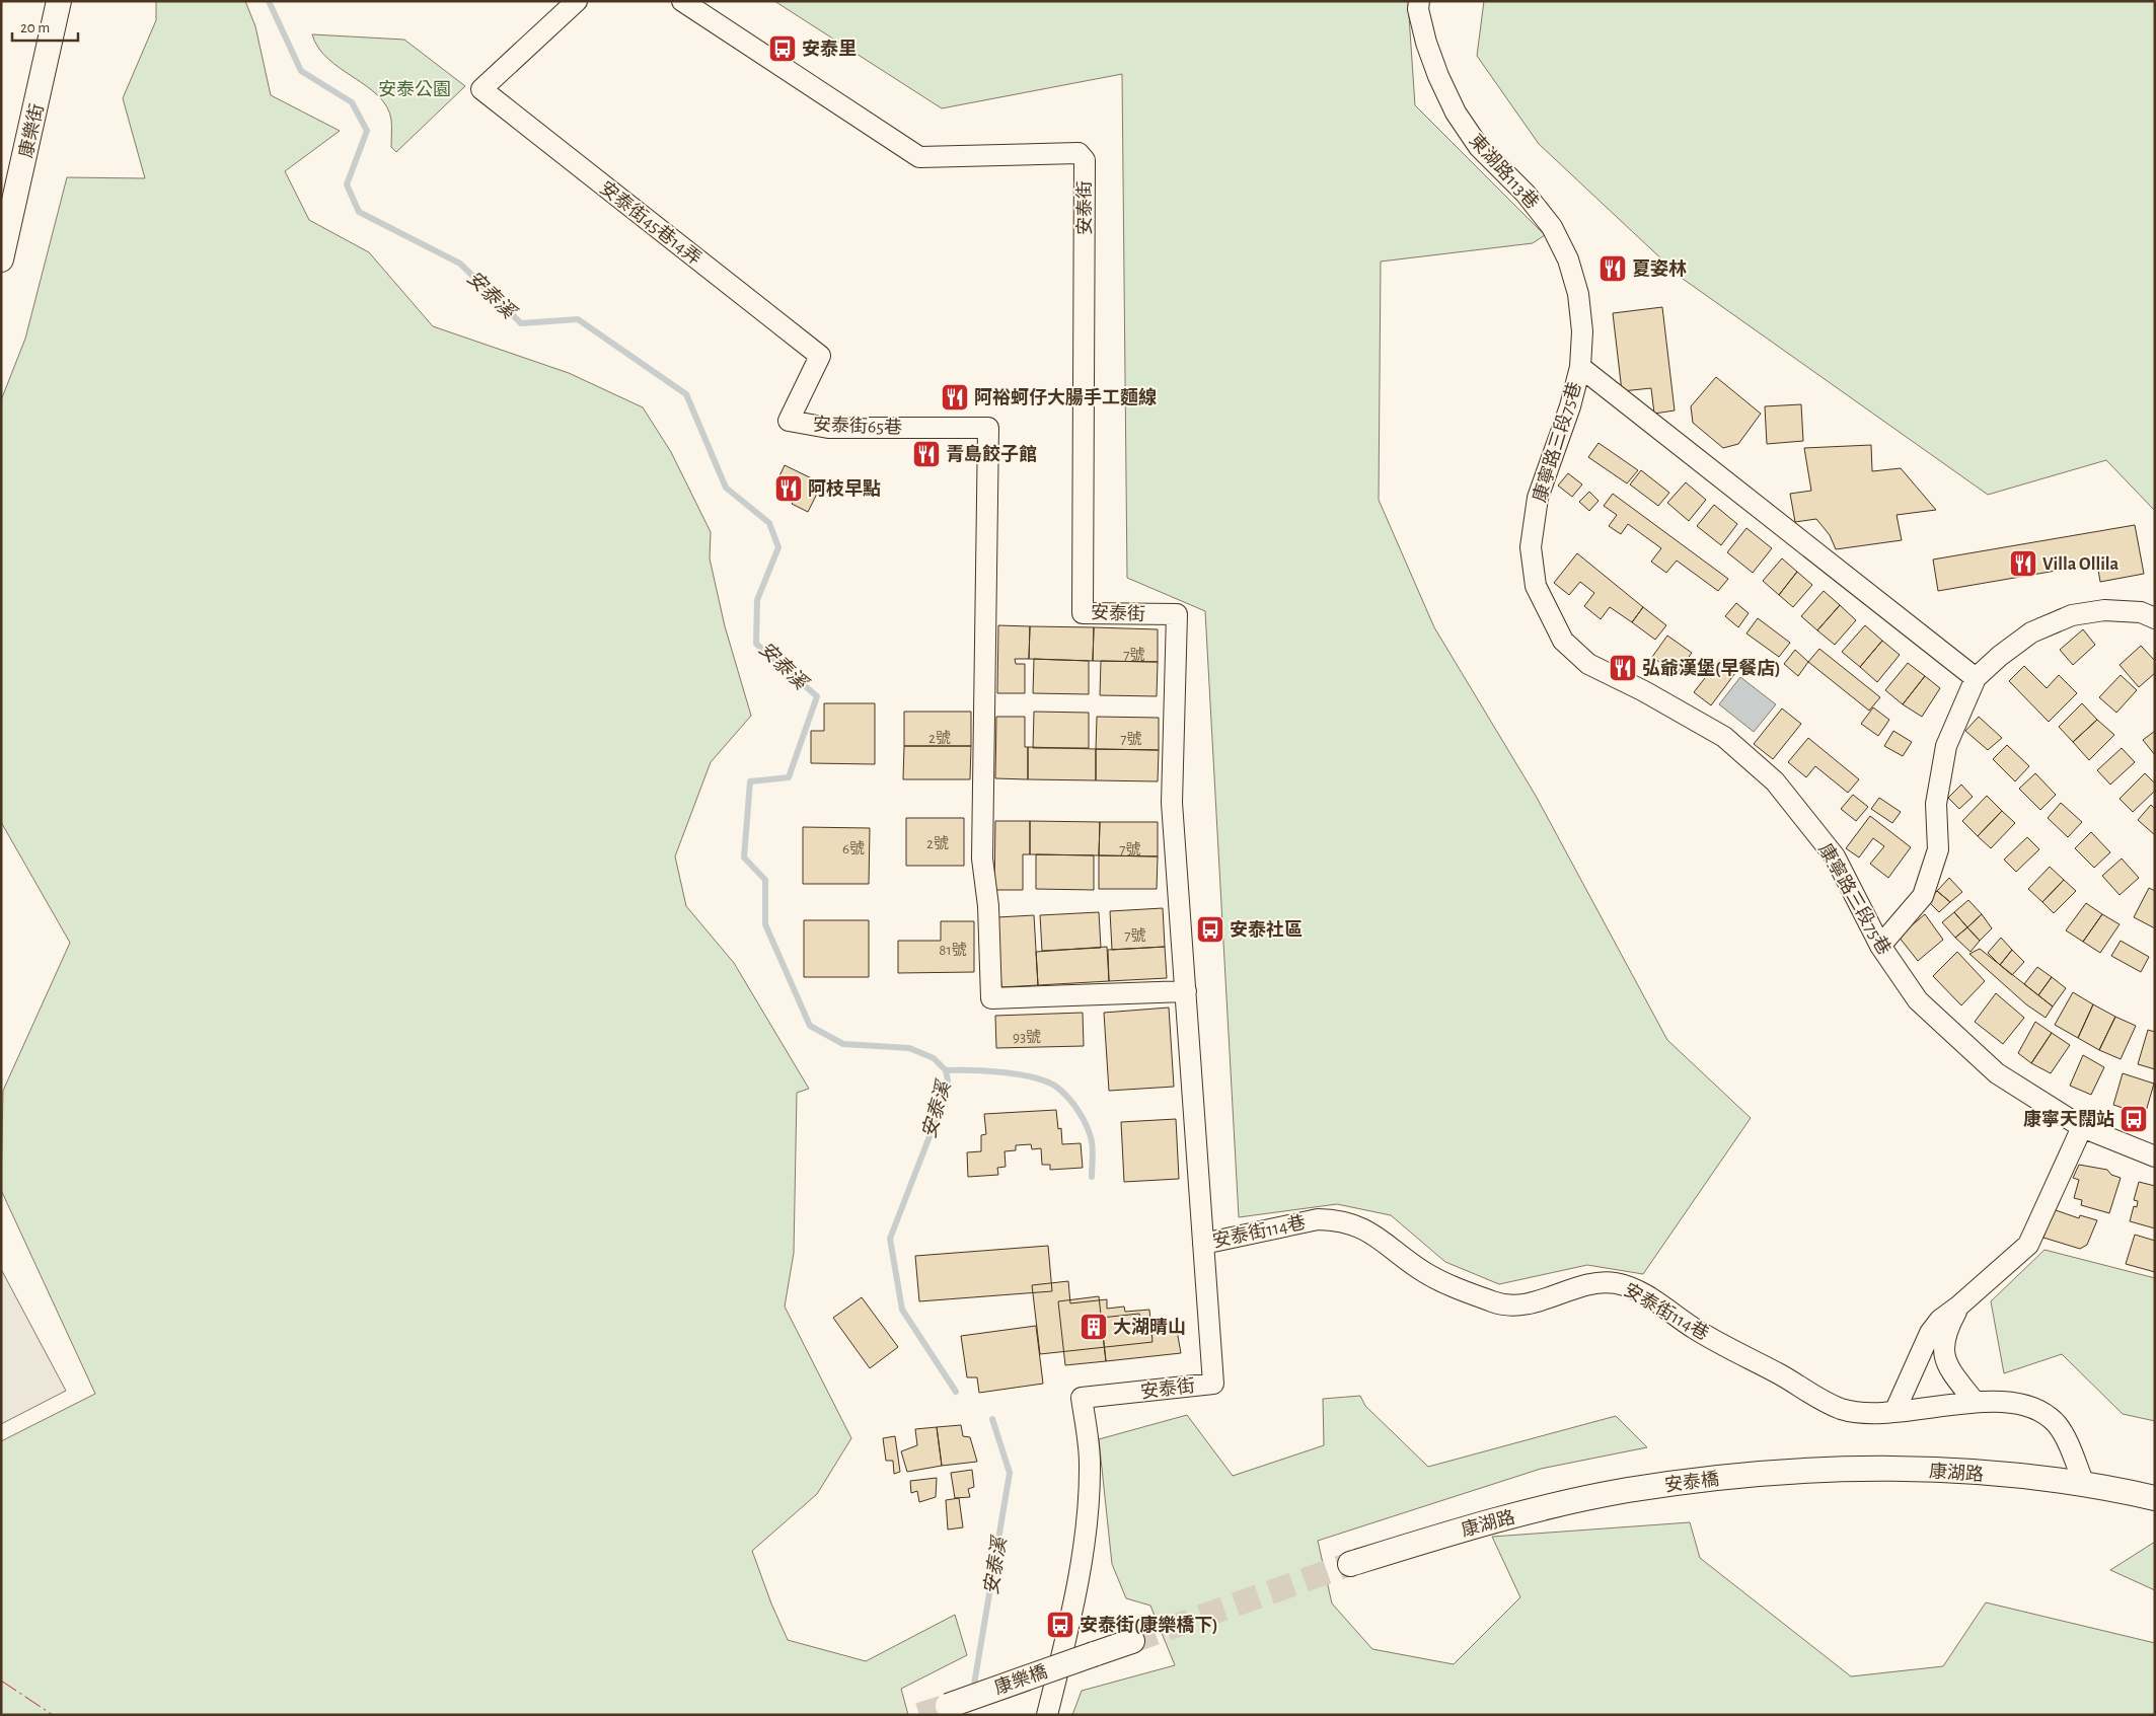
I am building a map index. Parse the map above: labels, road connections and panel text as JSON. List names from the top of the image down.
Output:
{
  "streets": {
    "street": [
      "康樂街",
      "東湖路113巷",
      "安泰街",
      "安泰街45巷14弄",
      "安泰街65巷",
      "康寧路三段75巷",
      "安泰街114巷",
      "康湖路",
      "安泰橋",
      "康樂橋"
    ]
  },
  "crossings": [
    ["東湖路113巷", "康寧路三段75巷"],
    ["安泰街", "安泰街65巷"],
    ["安泰街", "安泰街114巷"],
    ["安泰街45巷14弄", "安泰街65巷"],
    ["安泰街114巷", "康湖路"],
    ["康湖路", "安泰橋"]
  ],
  "water": ["安泰溪"],
  "parks": ["安泰公園"],
  "places": {
    "bus stop": [
      "安泰里",
      "安泰社區",
      "康寧天闊站",
      "安泰街(康樂橋下)"
    ],
    "restaurant": [
      "夏姿林",
      "阿裕蚵仔大腸手工麵線",
      "青島餃子館",
      "阿枝早點",
      "Villa Ollila",
      "弘爺漢堡(早餐店)"
    ],
    "building": ["大湖晴山"]
  },
  "house_numbers": [
    "7號",
    "2號",
    "7號",
    "2號",
    "6號",
    "7號",
    "7號",
    "81號",
    "93號"
  ],
  "scale_bar": "20 m"
}
